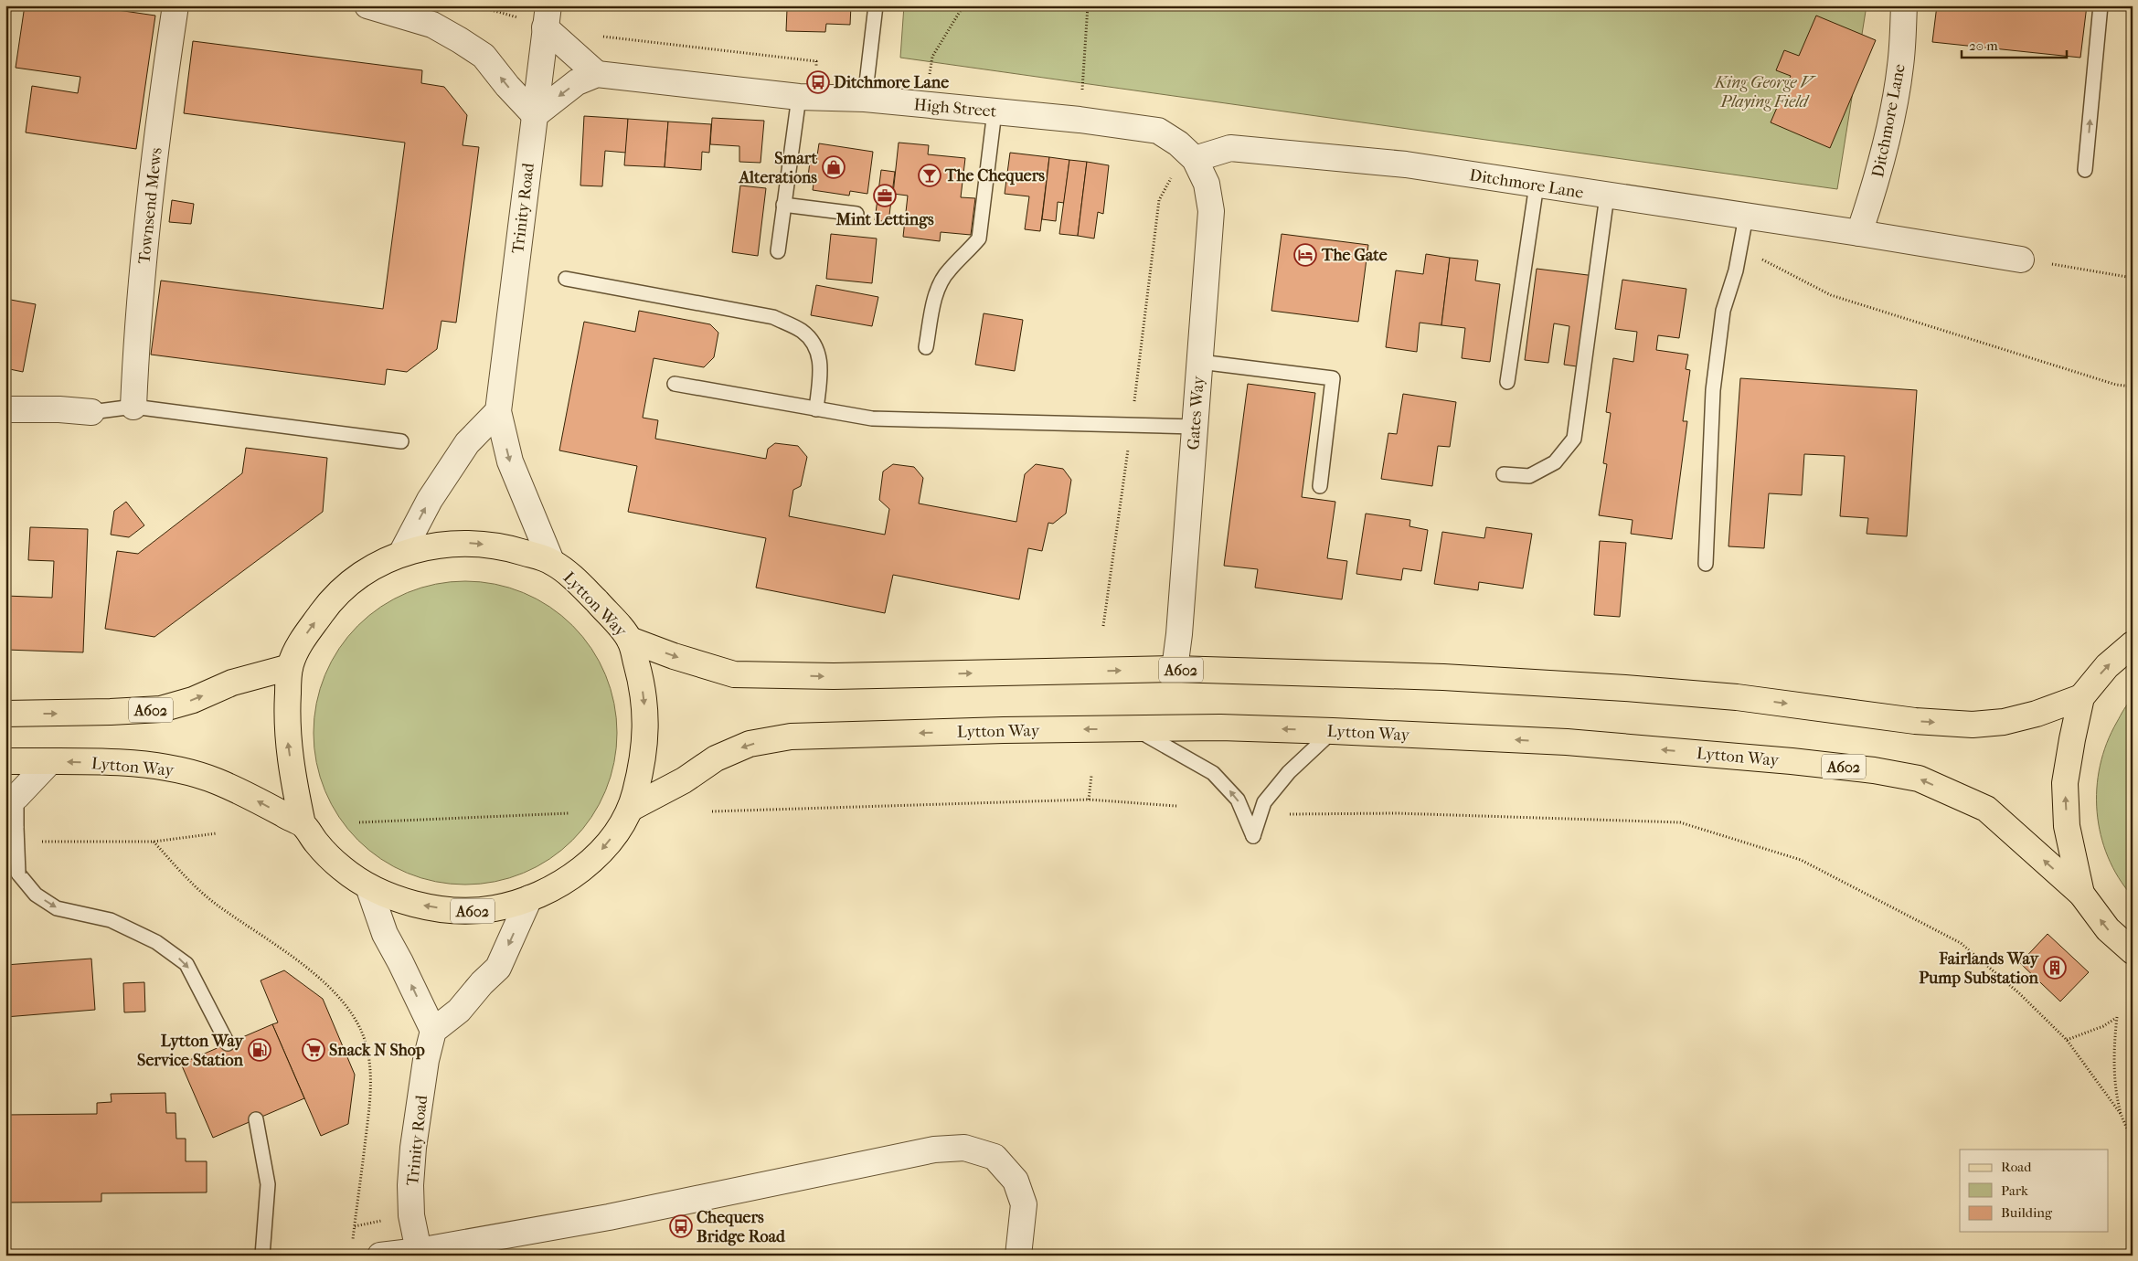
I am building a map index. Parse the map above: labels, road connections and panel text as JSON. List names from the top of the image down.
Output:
{
  "streets": {
    "main road": ["Lytton Way", "A602"],
    "street": [
      "High Street",
      "Ditchmore Lane",
      "Townsend Mews",
      "Trinity Road",
      "Gates Way"
    ]
  },
  "crossings": [
    ["High Street", "Ditchmore Lane"],
    ["High Street", "Trinity Road"],
    ["High Street", "Gates Way"],
    ["Ditchmore Lane", "Gates Way"],
    ["Trinity Road", "Lytton Way"],
    ["Gates Way", "Lytton Way"],
    ["Lytton Way", "A602"]
  ],
  "parks": ["King George V Playing Field"],
  "places": {
    "bus stop": ["Ditchmore Lane", "Chequers Bridge Road"],
    "shop": ["Smart Alterations"],
    "bar": ["The Chequers"],
    "office": ["Mint Lettings"],
    "hotel": ["The Gate"],
    "building": ["Fairlands Way Pump Substation"],
    "fuel station": ["Lytton Way Service Station"],
    "supermarket": ["Snack N Shop"]
  },
  "legend": ["Road", "Park", "Building"],
  "scale_bar": "20 m"
}
